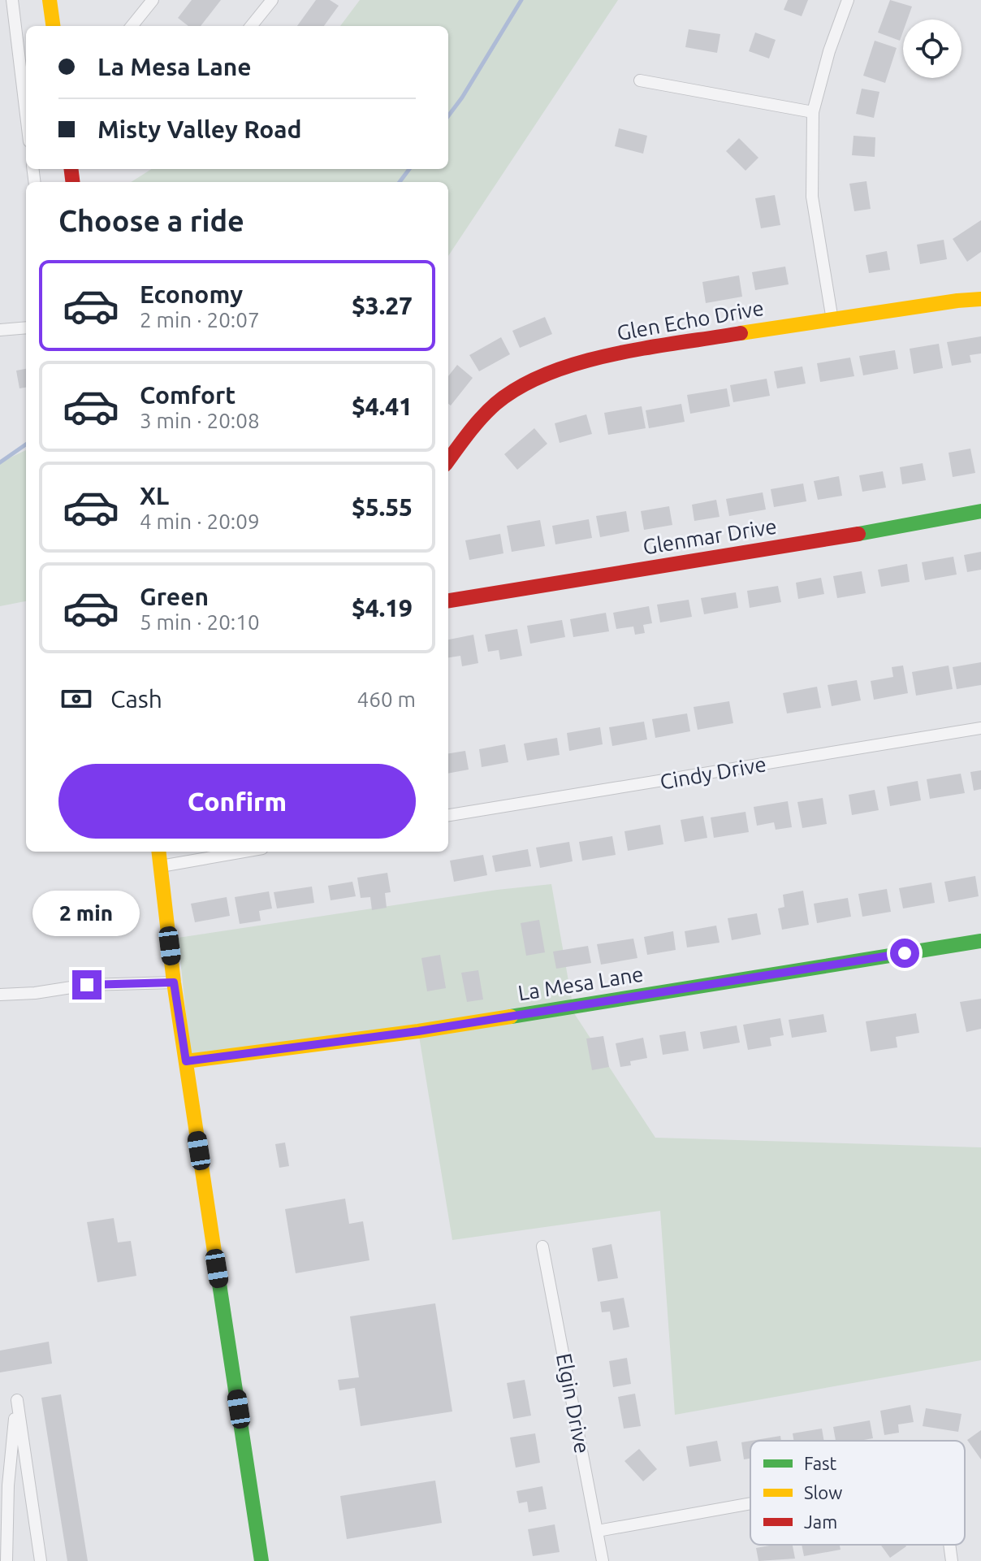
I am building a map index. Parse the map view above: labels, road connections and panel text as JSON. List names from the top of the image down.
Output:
{
  "streets": {
    "street": [
      "Glen Echo Drive",
      "Glenmar Drive",
      "Cindy Drive",
      "La Mesa Lane",
      "Elgin Drive"
    ]
  },
  "legend": ["Fast", "Slow", "Jam"],
  "page": {
    "banner": ["La Mesa Lane", "Misty Valley Road"],
    "heading": "Choose a ride",
    "list": [
      {
        "name": "Economy",
        "note": "2 min · 20:07",
        "value": "$3.27"
      },
      {
        "name": "Comfort",
        "note": "3 min · 20:08",
        "value": "$4.41"
      },
      {
        "name": "XL",
        "note": "4 min · 20:09",
        "value": "$5.55"
      },
      {
        "name": "Green",
        "note": "5 min · 20:10",
        "value": "$4.19"
      }
    ],
    "pay": ["Cash", "460 m"],
    "buttons": "Confirm",
    "bubble": "2 min"
  }
}
